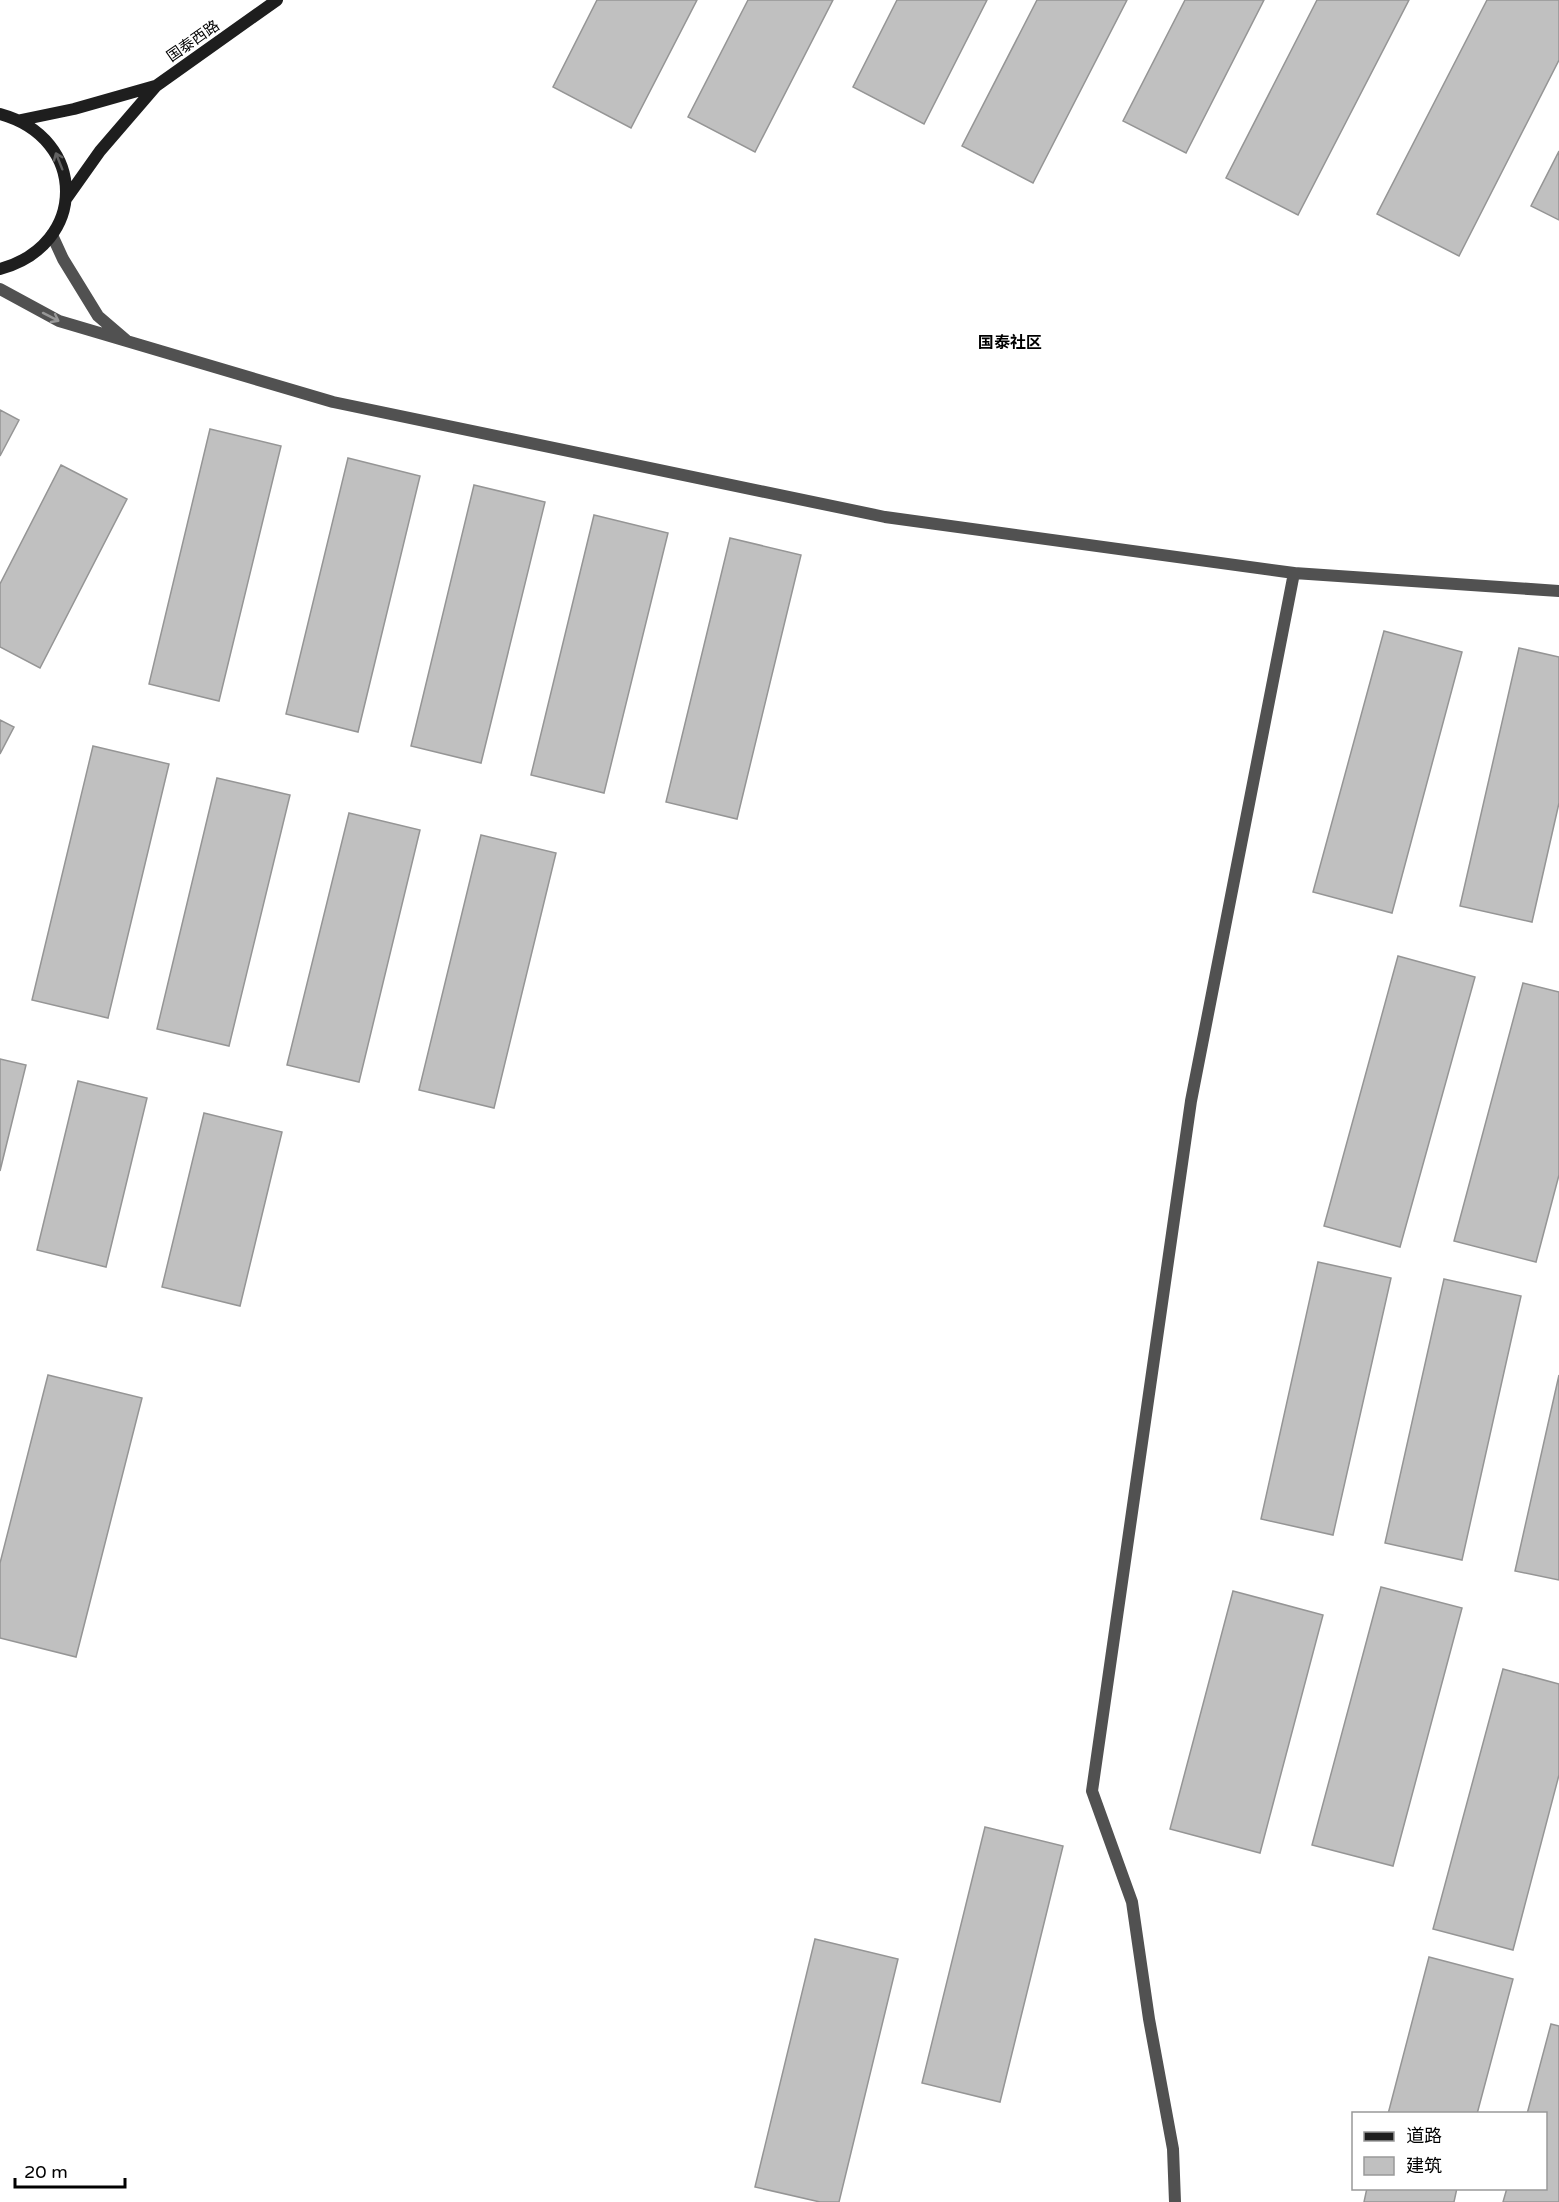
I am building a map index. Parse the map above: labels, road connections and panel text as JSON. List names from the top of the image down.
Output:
{
  "streets": {
    "main road": ["国泰西路"]
  },
  "districts": ["国泰社区"],
  "legend": ["道路", "建筑"],
  "scale_bar": "20 m"
}
